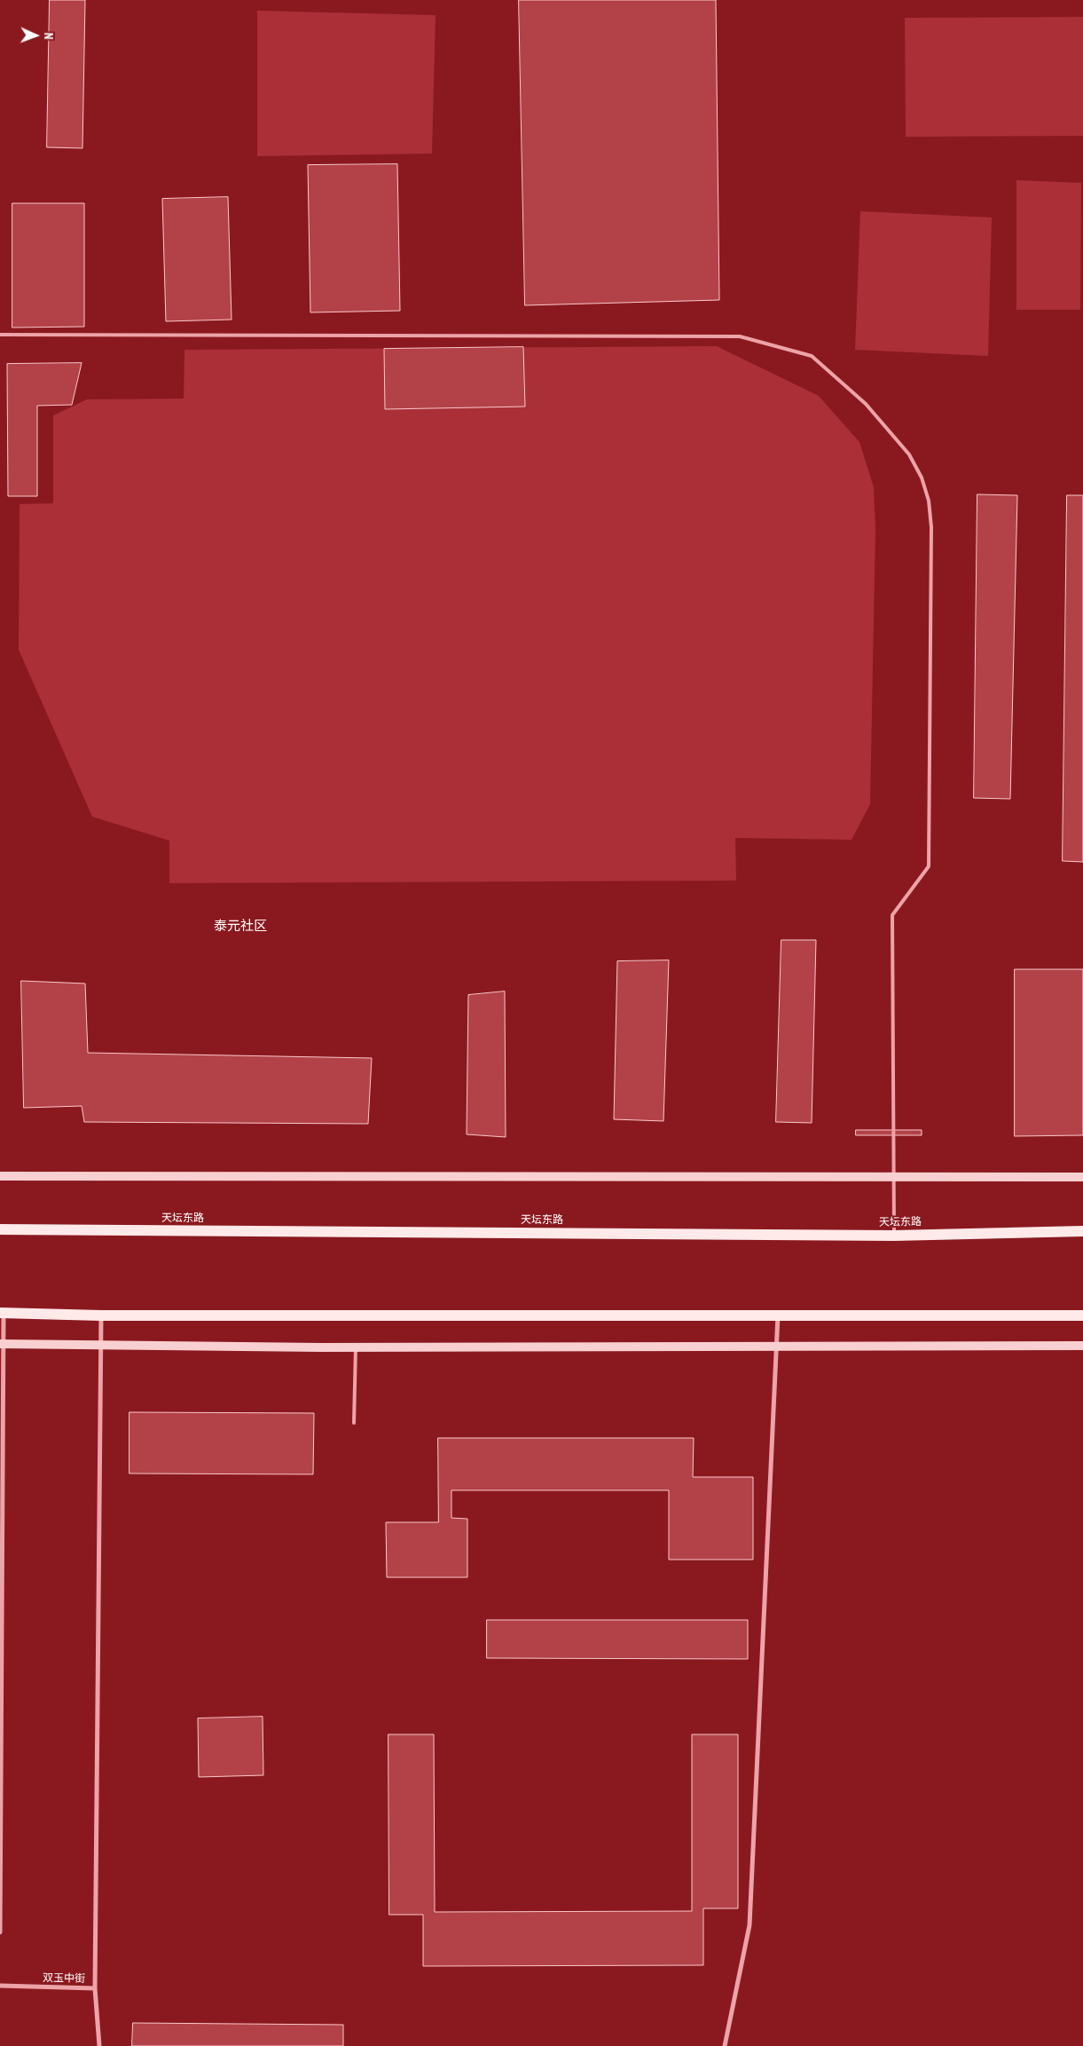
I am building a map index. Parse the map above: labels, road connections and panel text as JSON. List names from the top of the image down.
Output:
{
  "streets": {
    "main road": ["天坛东路"],
    "street": ["双玉中街"]
  },
  "districts": ["泰元社区"],
  "north": "right"
}
